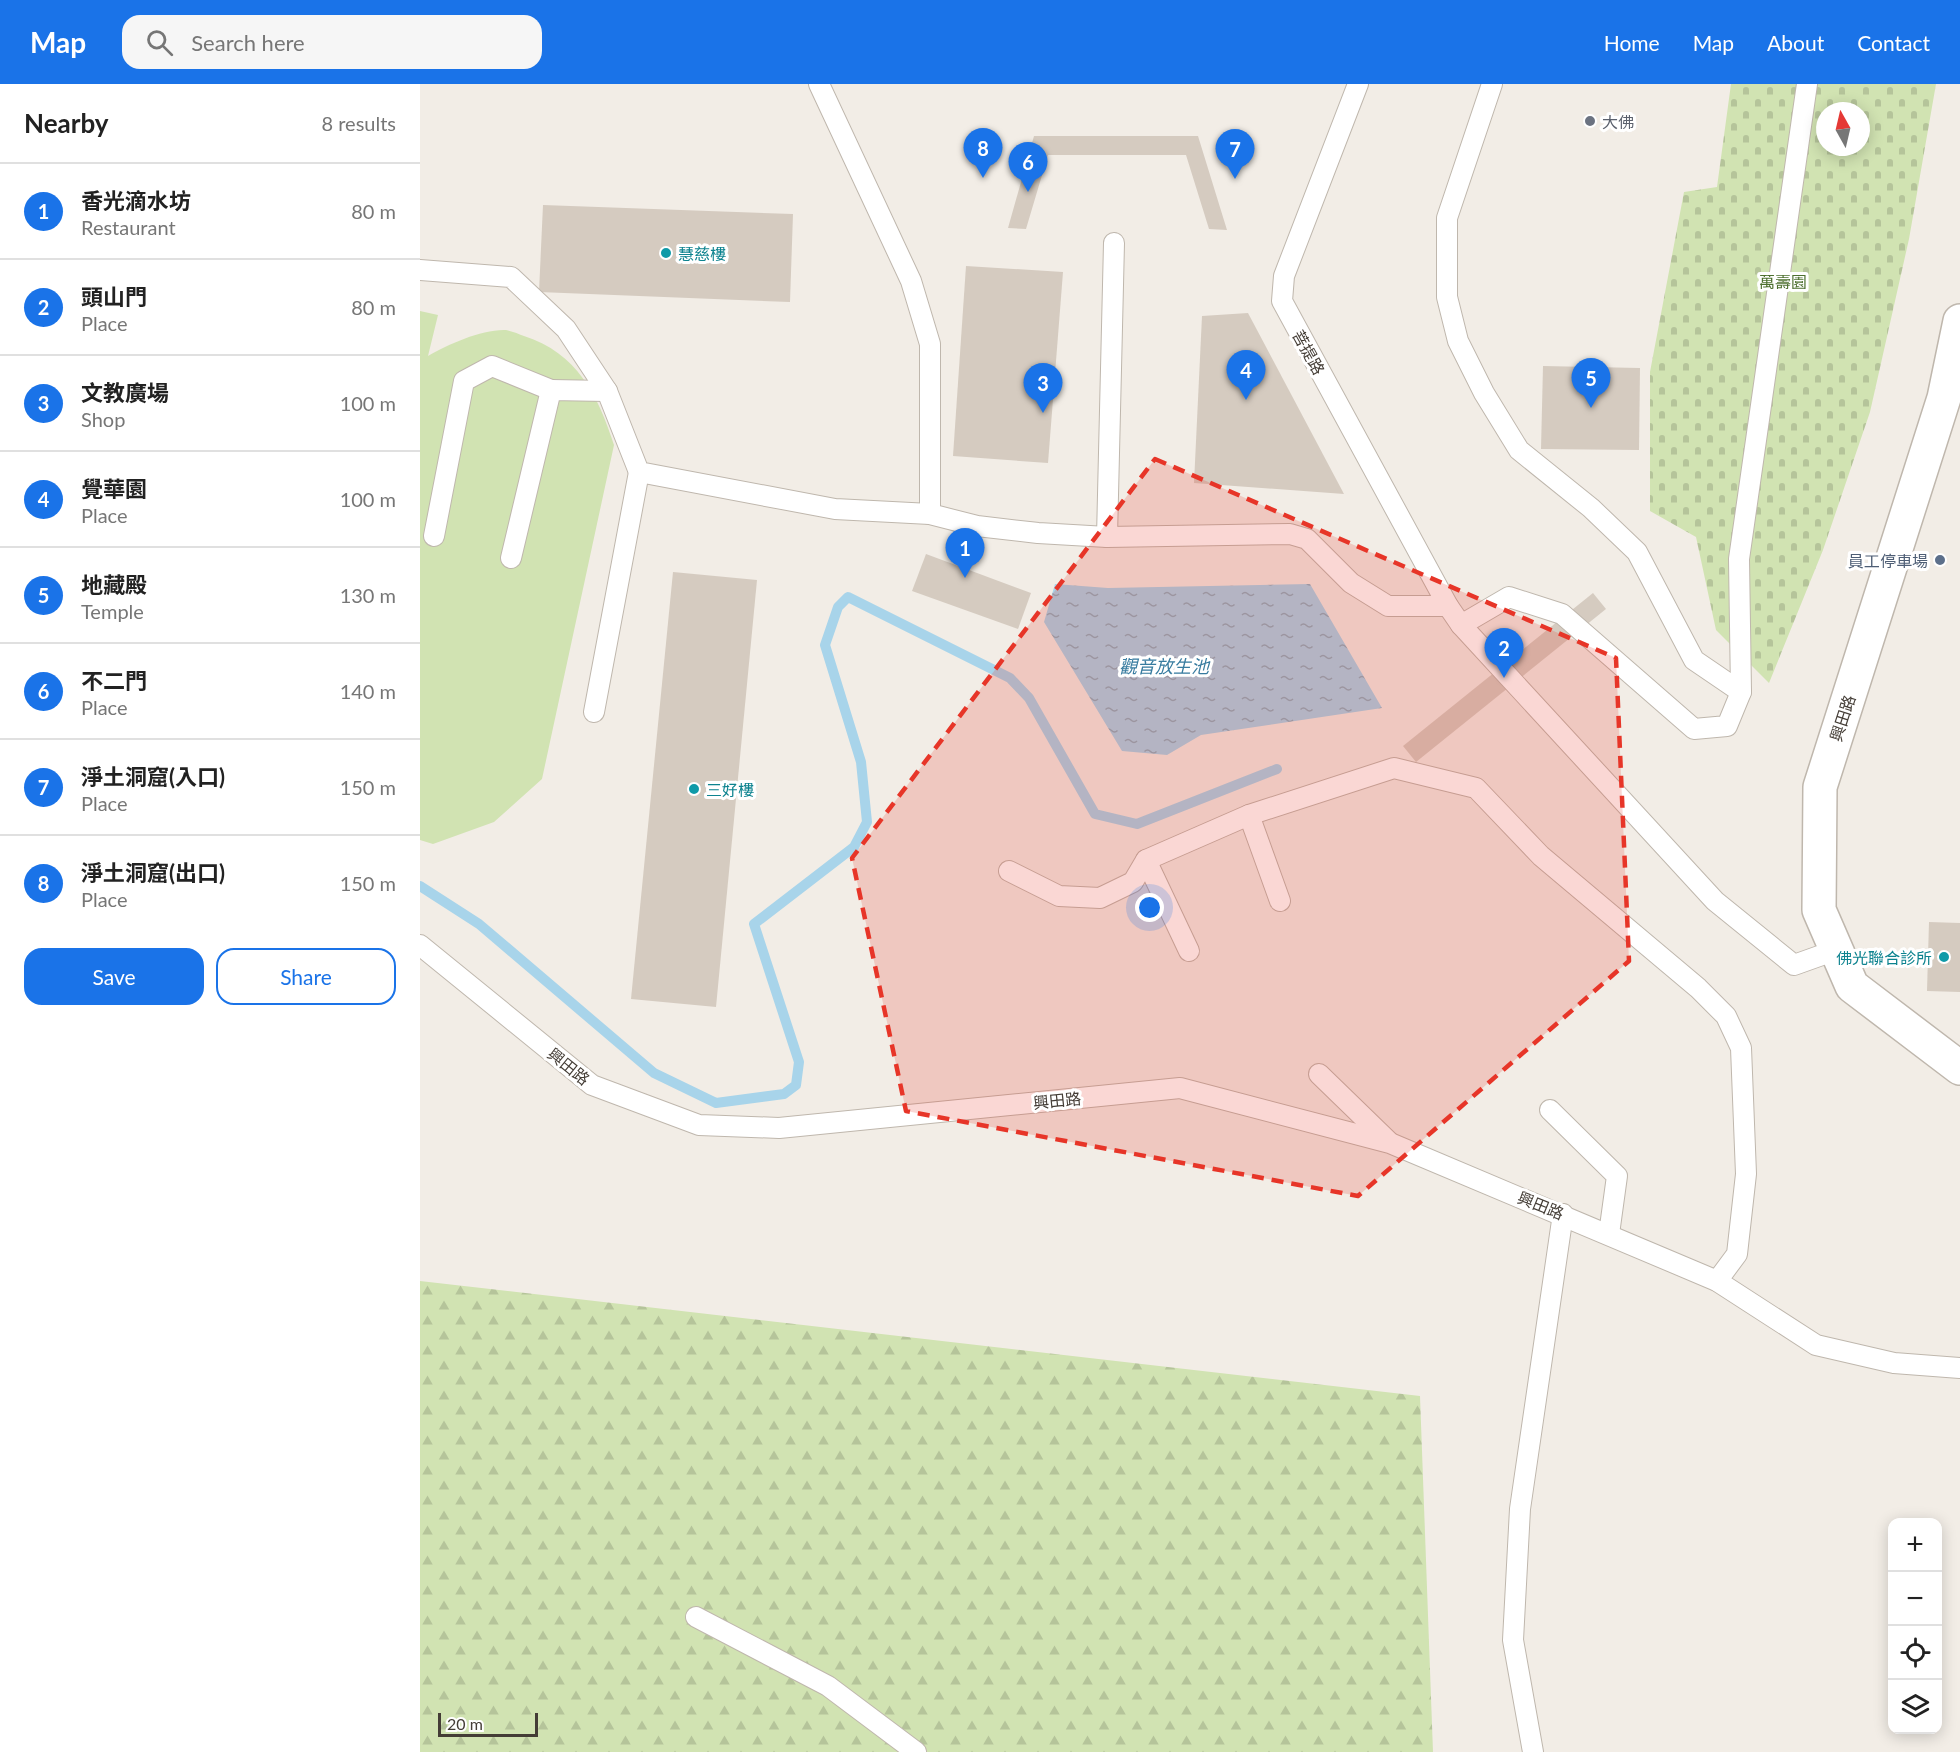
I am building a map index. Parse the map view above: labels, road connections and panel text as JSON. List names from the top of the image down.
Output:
{
  "streets": {
    "street": ["興田路"],
    "lane": ["菩提路"]
  },
  "crossings": [
    ["菩提路", "興田路"]
  ],
  "water": ["觀音放生池"],
  "parks": ["萬壽園"],
  "places": [
    "大佛",
    "慧慈樓",
    "員工停車場",
    "三好樓",
    "佛光聯合診所"
  ],
  "scale_bar": "20 m",
  "north": "top",
  "page": {
    "header": "Map",
    "search": "Search here",
    "nav": [
      "Home",
      "Map",
      "About",
      "Contact"
    ],
    "heading": ["Nearby", "8 results"],
    "pins": [
      "8",
      "7",
      "6",
      "4",
      "5",
      "3",
      "1",
      "2"
    ],
    "list": [
      {
        "mark": "1",
        "name": "香光滴水坊",
        "note": "Restaurant",
        "value": "80 m"
      },
      {
        "mark": "2",
        "name": "頭山門",
        "note": "Place",
        "value": "80 m"
      },
      {
        "mark": "3",
        "name": "文教廣場",
        "note": "Shop",
        "value": "100 m"
      },
      {
        "mark": "4",
        "name": "覺華園",
        "note": "Place",
        "value": "100 m"
      },
      {
        "mark": "5",
        "name": "地藏殿",
        "note": "Temple",
        "value": "130 m"
      },
      {
        "mark": "6",
        "name": "不二門",
        "note": "Place",
        "value": "140 m"
      },
      {
        "mark": "7",
        "name": "淨土洞窟(入口)",
        "note": "Place",
        "value": "150 m"
      },
      {
        "mark": "8",
        "name": "淨土洞窟(出口)",
        "note": "Place",
        "value": "150 m"
      }
    ],
    "buttons": ["Save", "Share"],
    "map_buttons": ["+", "−"],
    "scale": "20 m"
  }
}
